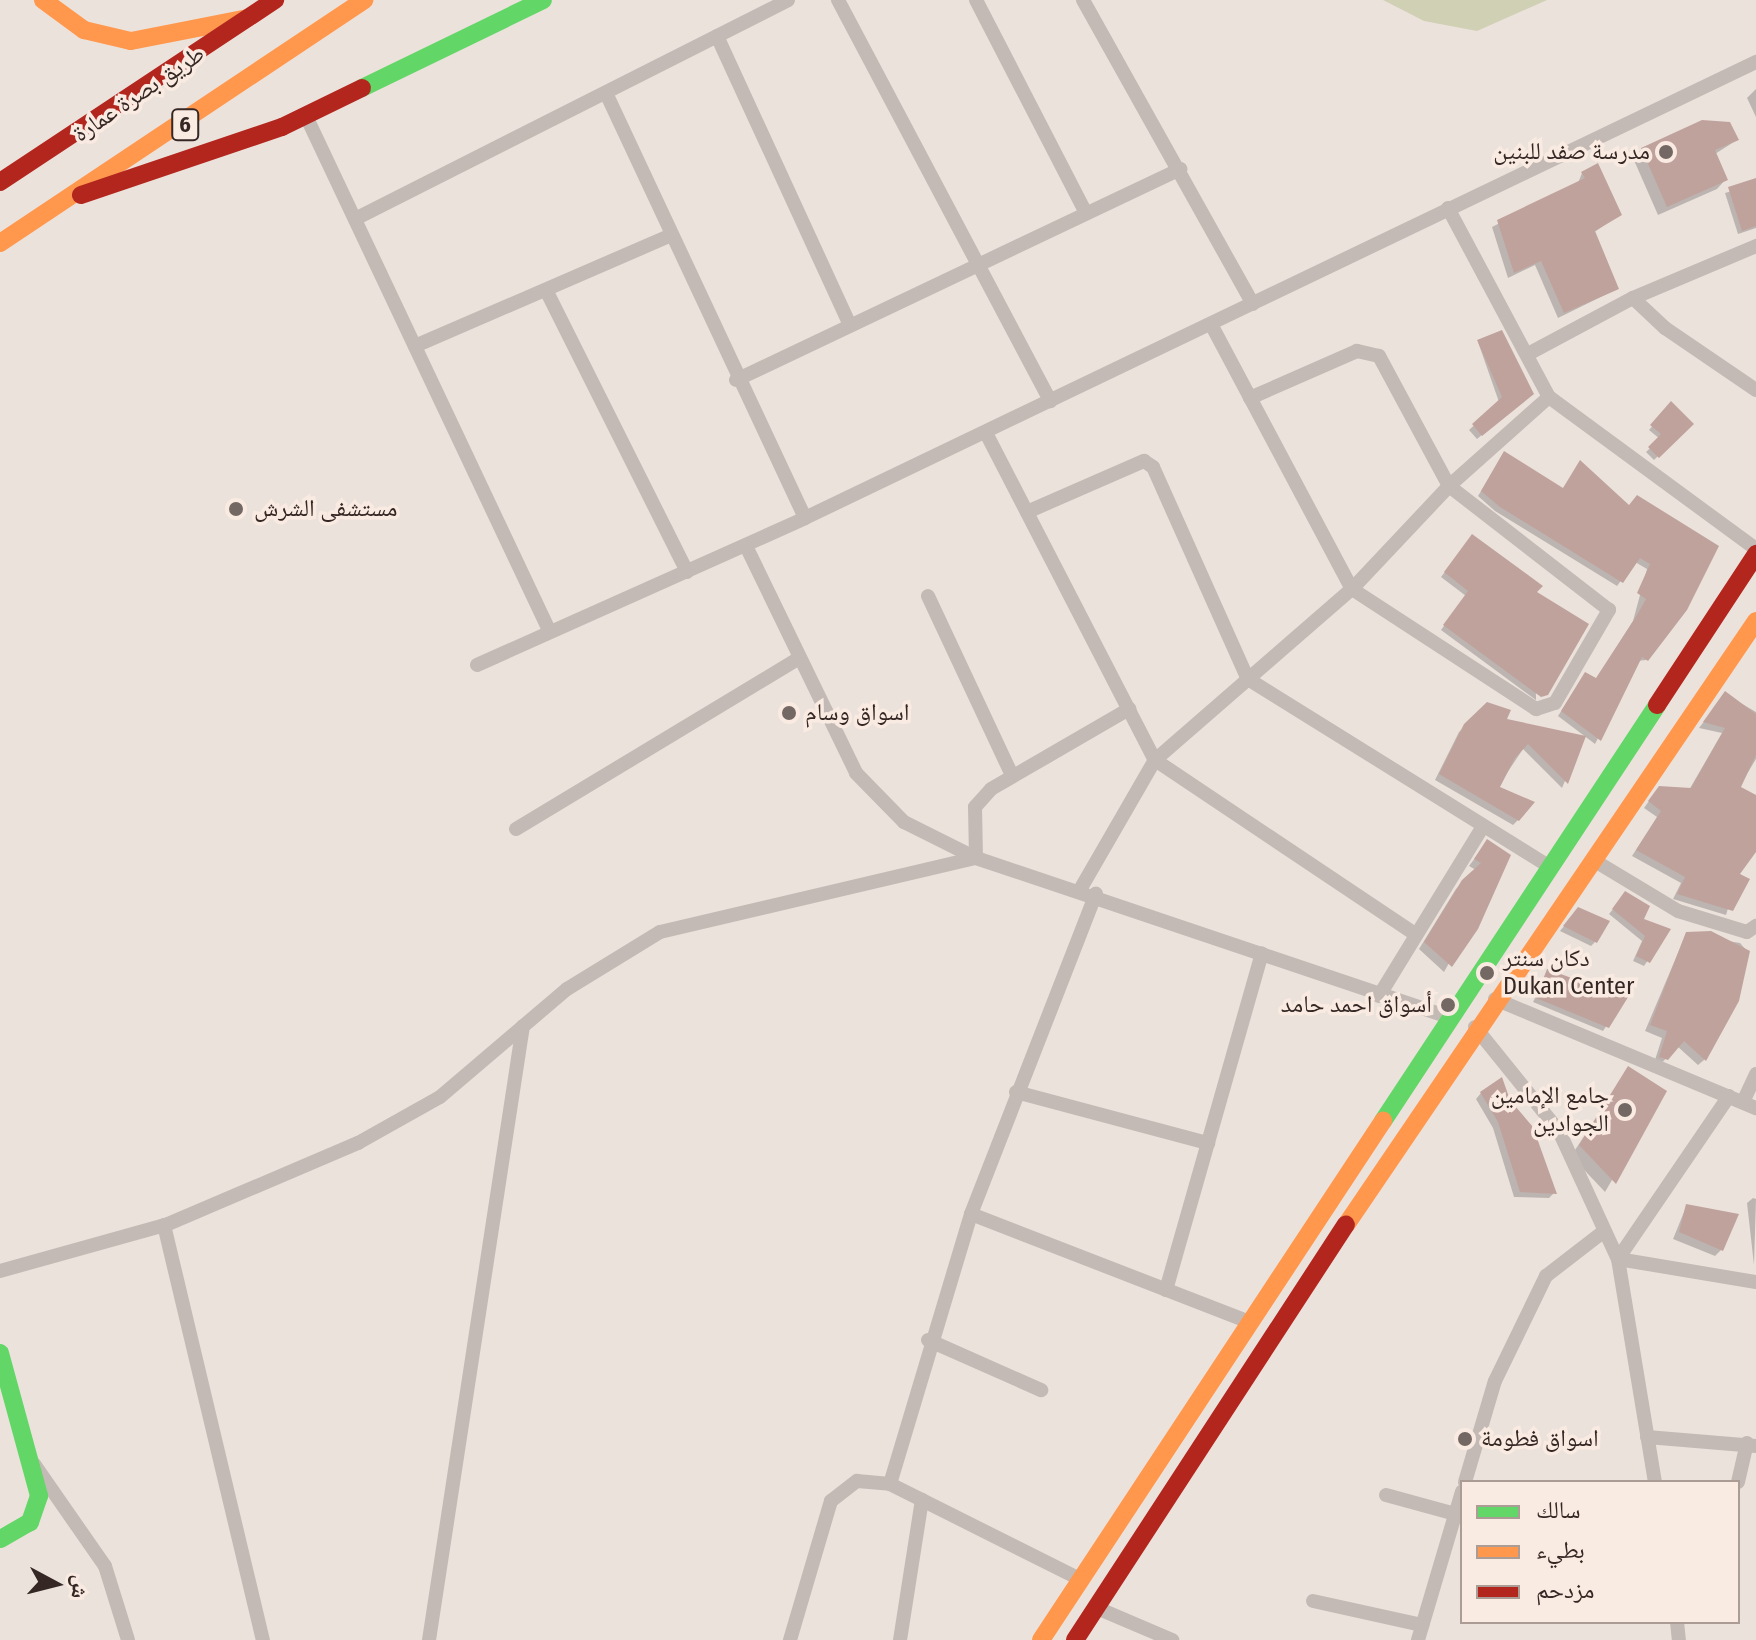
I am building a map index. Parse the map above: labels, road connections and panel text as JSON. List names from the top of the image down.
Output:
{
  "streets": {
    "main road": ["طريق بصرة عمارة", "6"]
  },
  "places": [
    "مدرسة صفد للبنين",
    "مستشفى الشرش",
    "اسواق وسام",
    "دكان سنتر Dukan Center",
    "أسواق احمد حامد",
    "جامع الإمامين الجوادين",
    "اسواق فطومة"
  ],
  "legend": ["سالك", "بطيء", "مزدحم"],
  "north": "right"
}
